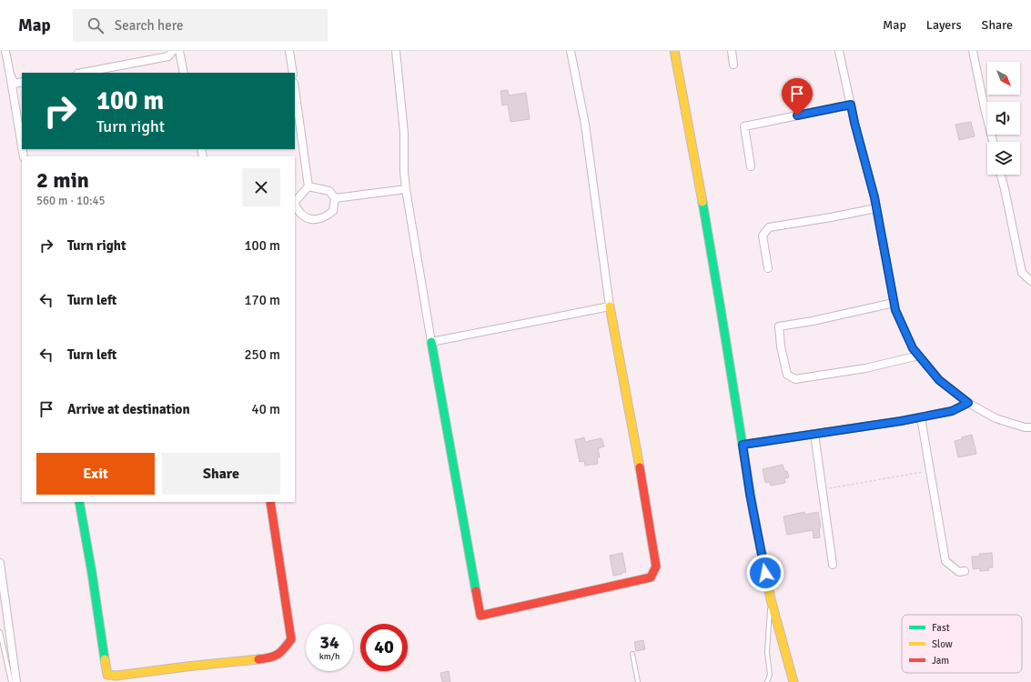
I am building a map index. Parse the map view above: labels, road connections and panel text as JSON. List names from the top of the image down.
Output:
{
  "legend": ["Fast", "Slow", "Jam"],
  "north": "bottom right",
  "page": {
    "header": "Map",
    "search": "Search here",
    "nav": ["Map", "Layers", "Share"],
    "turn": ["100 m", "Turn right"],
    "heading": ["2 min", "560 m · 10:45"],
    "list": [
      {
        "name": "Turn right",
        "value": "100 m"
      },
      {
        "name": "Turn left",
        "value": "170 m"
      },
      {
        "name": "Turn left",
        "value": "250 m"
      },
      {
        "name": "Arrive at destination",
        "value": "40 m"
      }
    ],
    "buttons": ["Exit", "Share"],
    "speed": "34 km/h",
    "limit": "40"
  }
}
